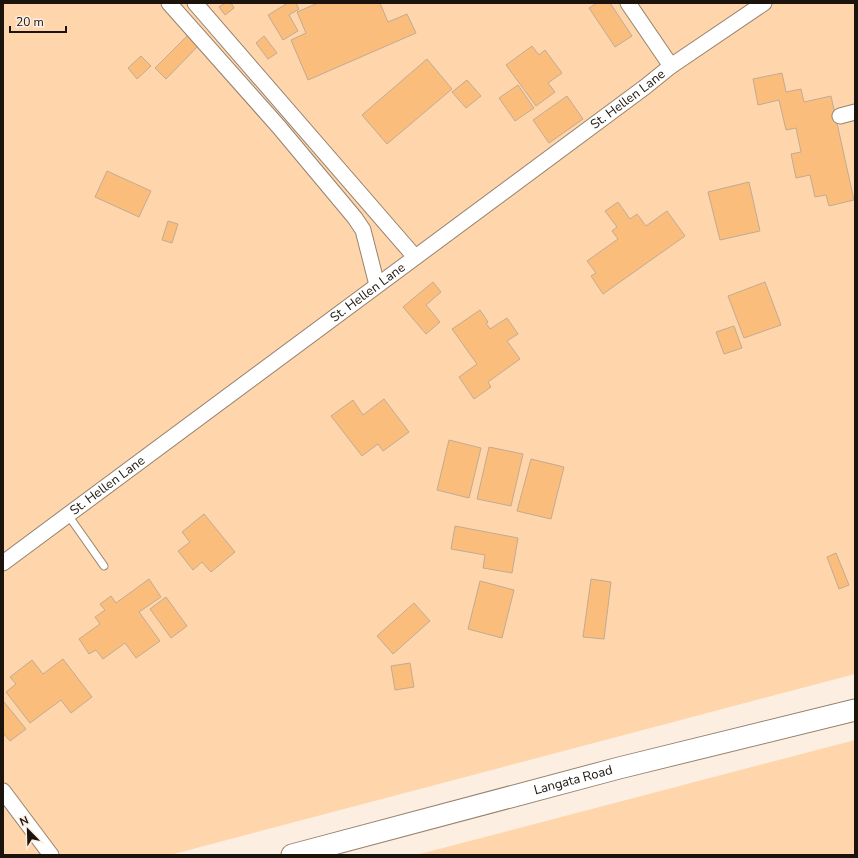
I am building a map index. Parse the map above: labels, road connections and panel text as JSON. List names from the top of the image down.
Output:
{
  "streets": {
    "main road": ["Langata Road"],
    "street": ["St. Hellen Lane"]
  },
  "scale_bar": "20 m",
  "north": "top left"
}
